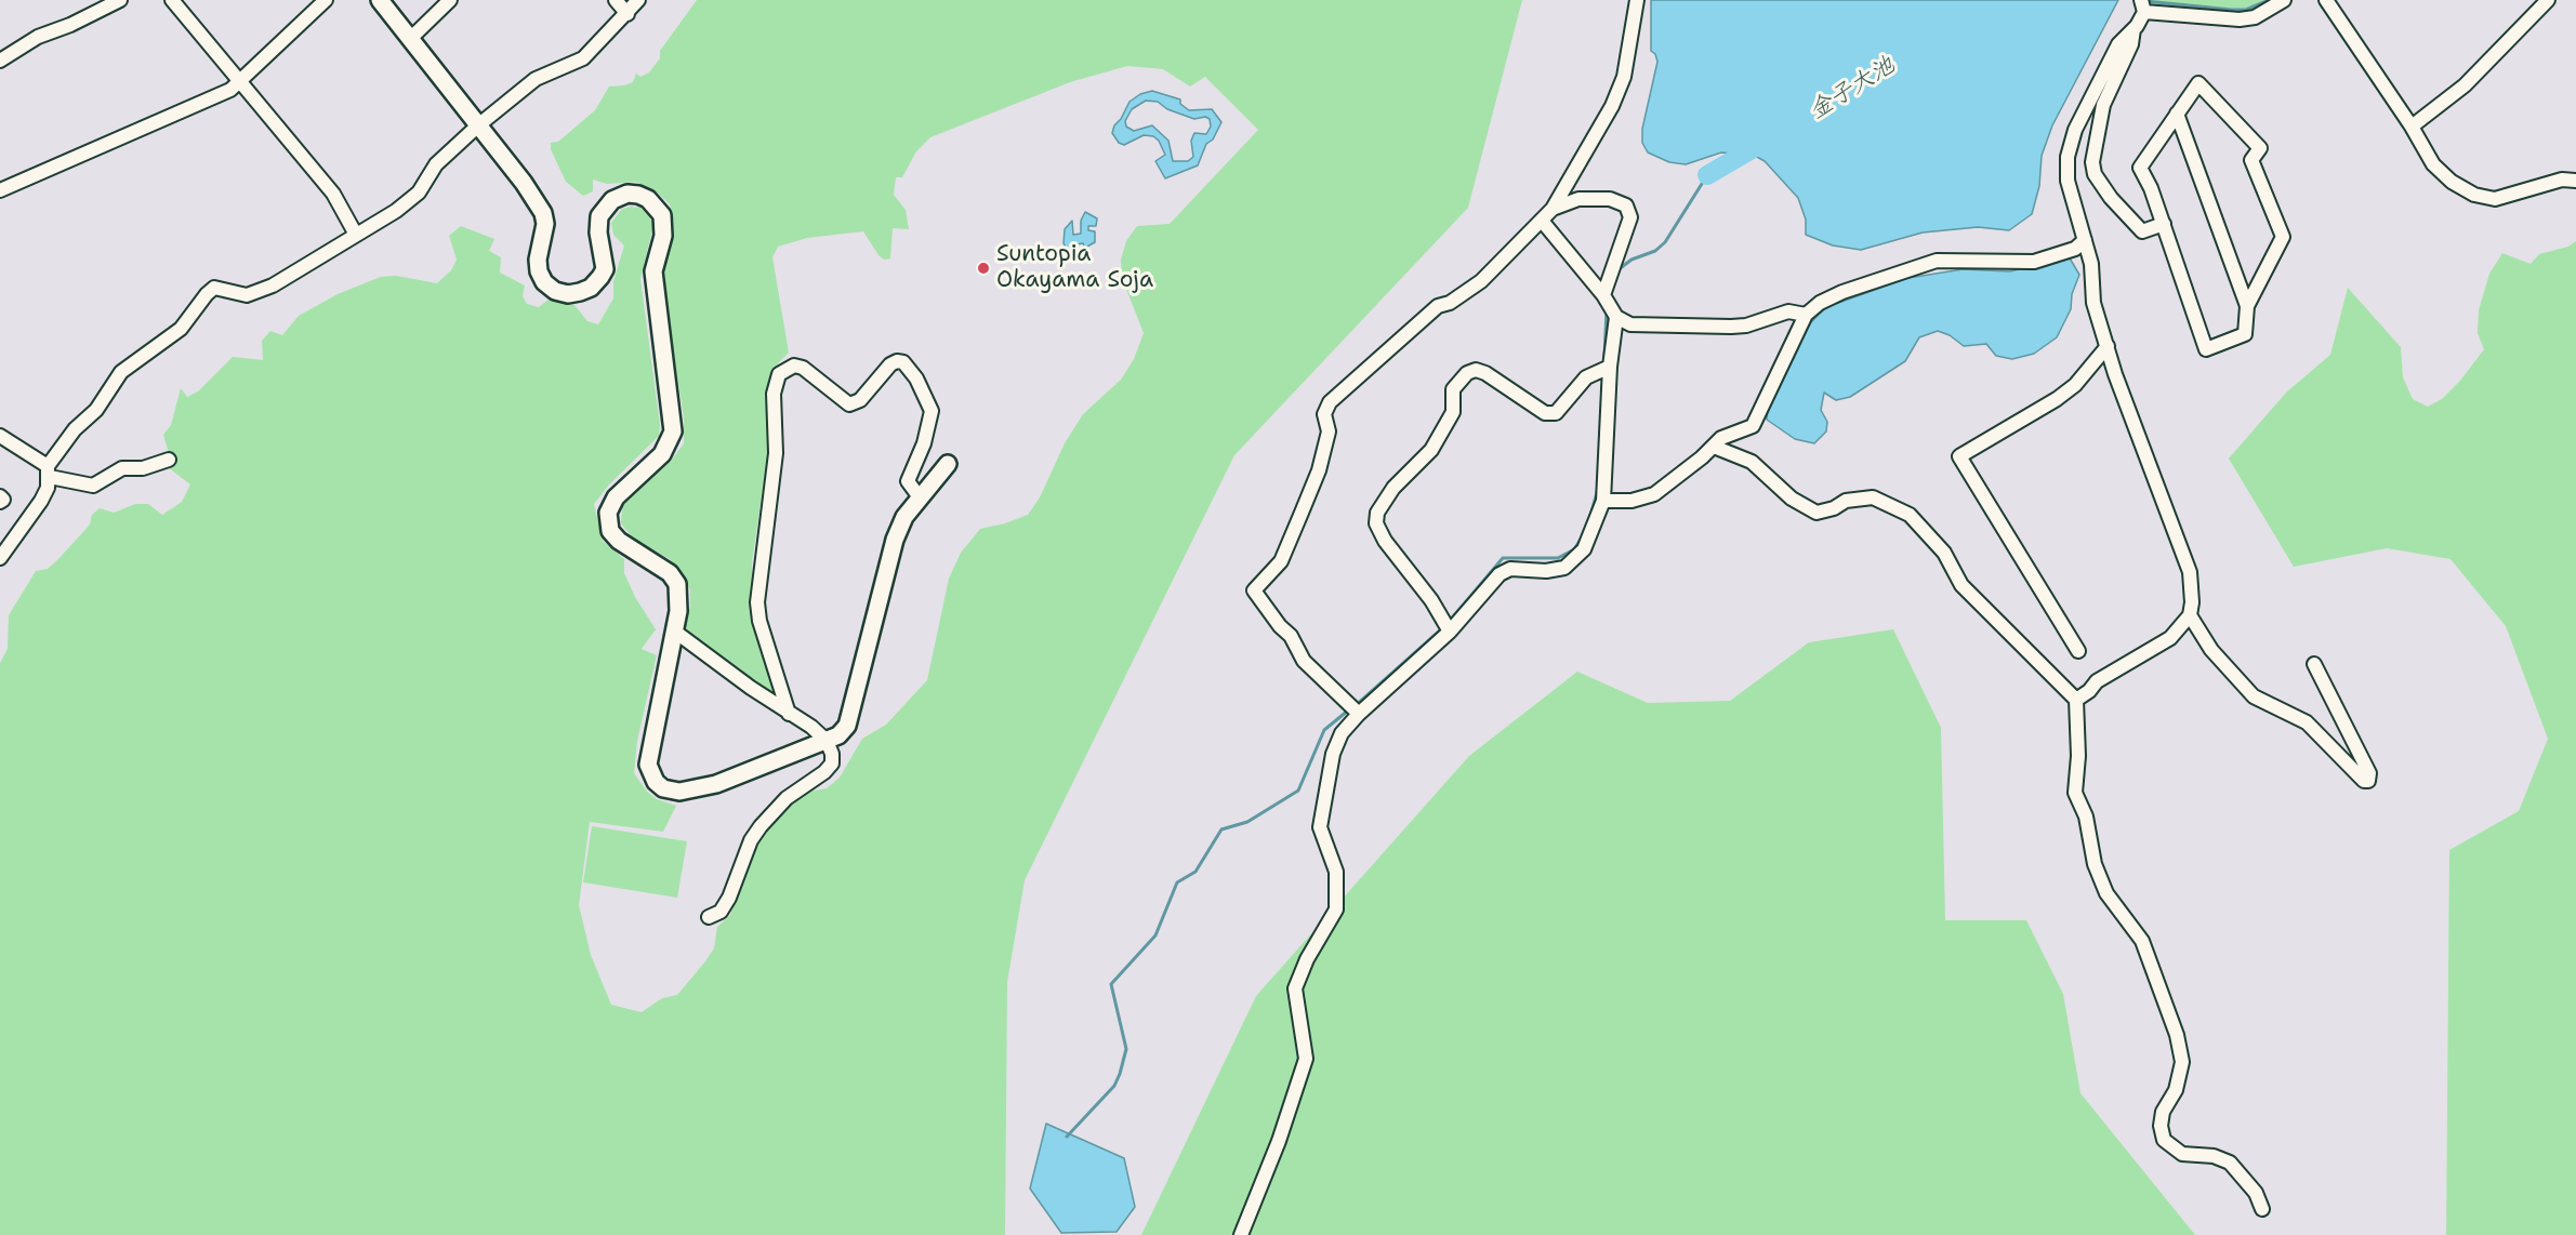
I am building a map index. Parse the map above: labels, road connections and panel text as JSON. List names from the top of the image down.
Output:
{
  "water": ["金子大池"],
  "places": ["Suntopia Okayama Soja"]
}
